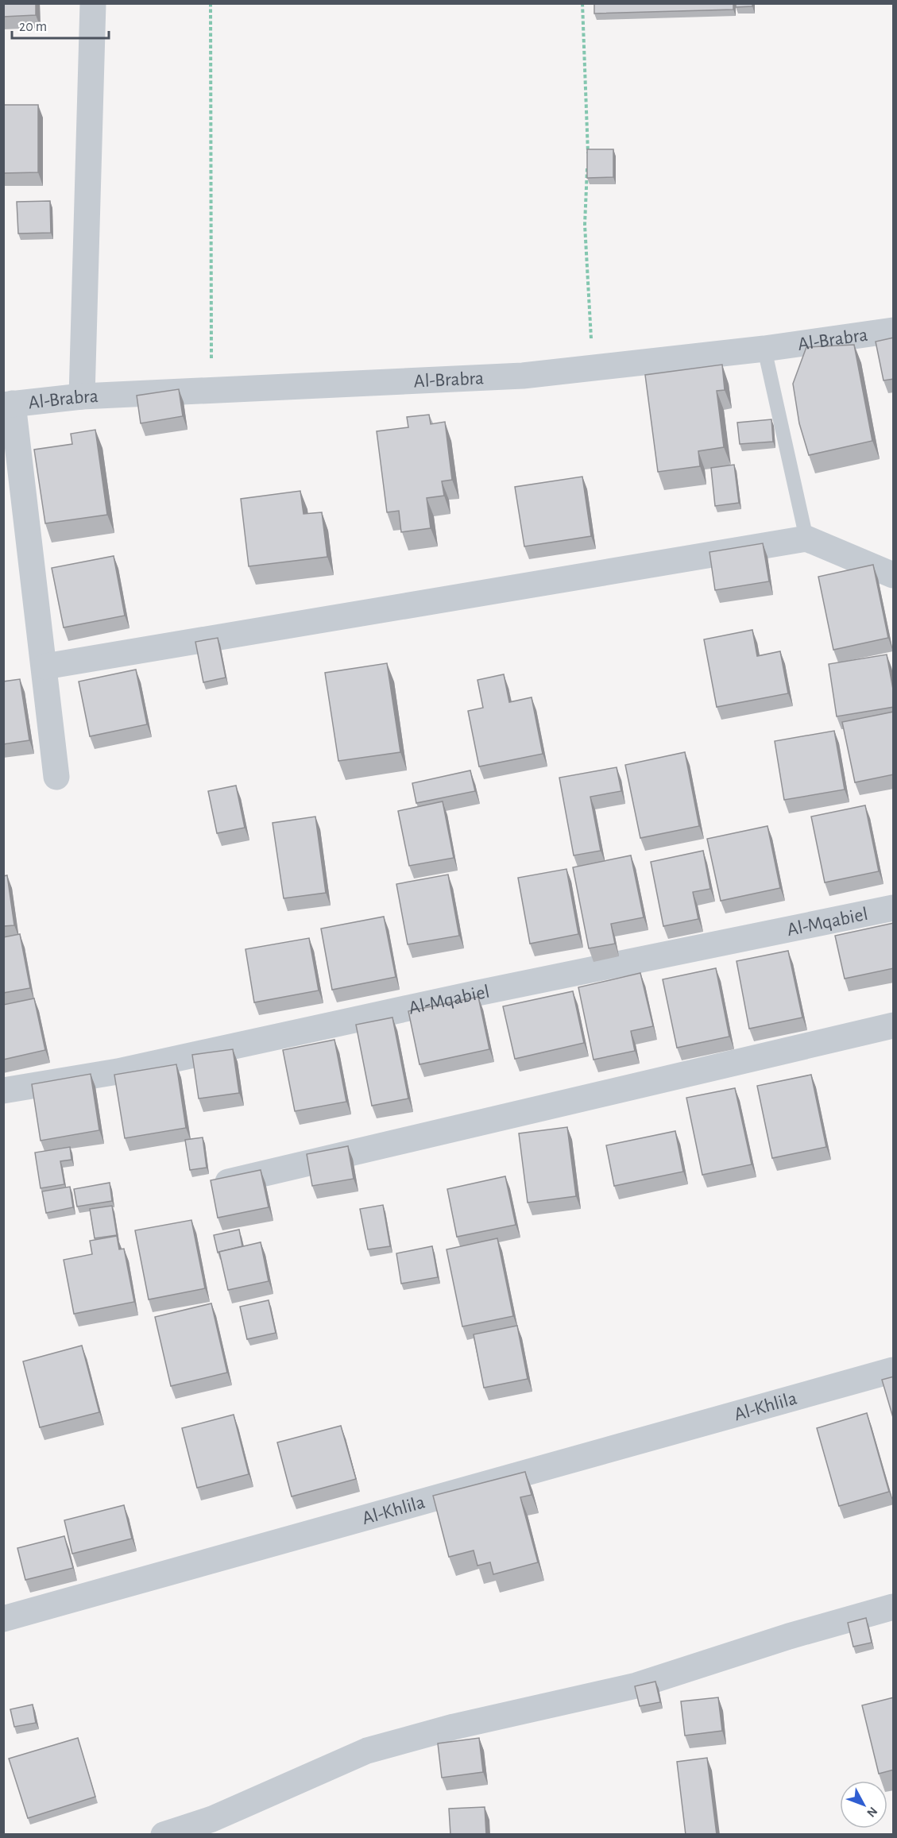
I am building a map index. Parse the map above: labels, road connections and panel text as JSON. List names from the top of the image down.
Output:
{
  "streets": {
    "street": ["Al-Brabra", "Al-Mqabiel", "Al-Khlila"]
  },
  "scale_bar": "20 m",
  "north": "bottom right"
}
